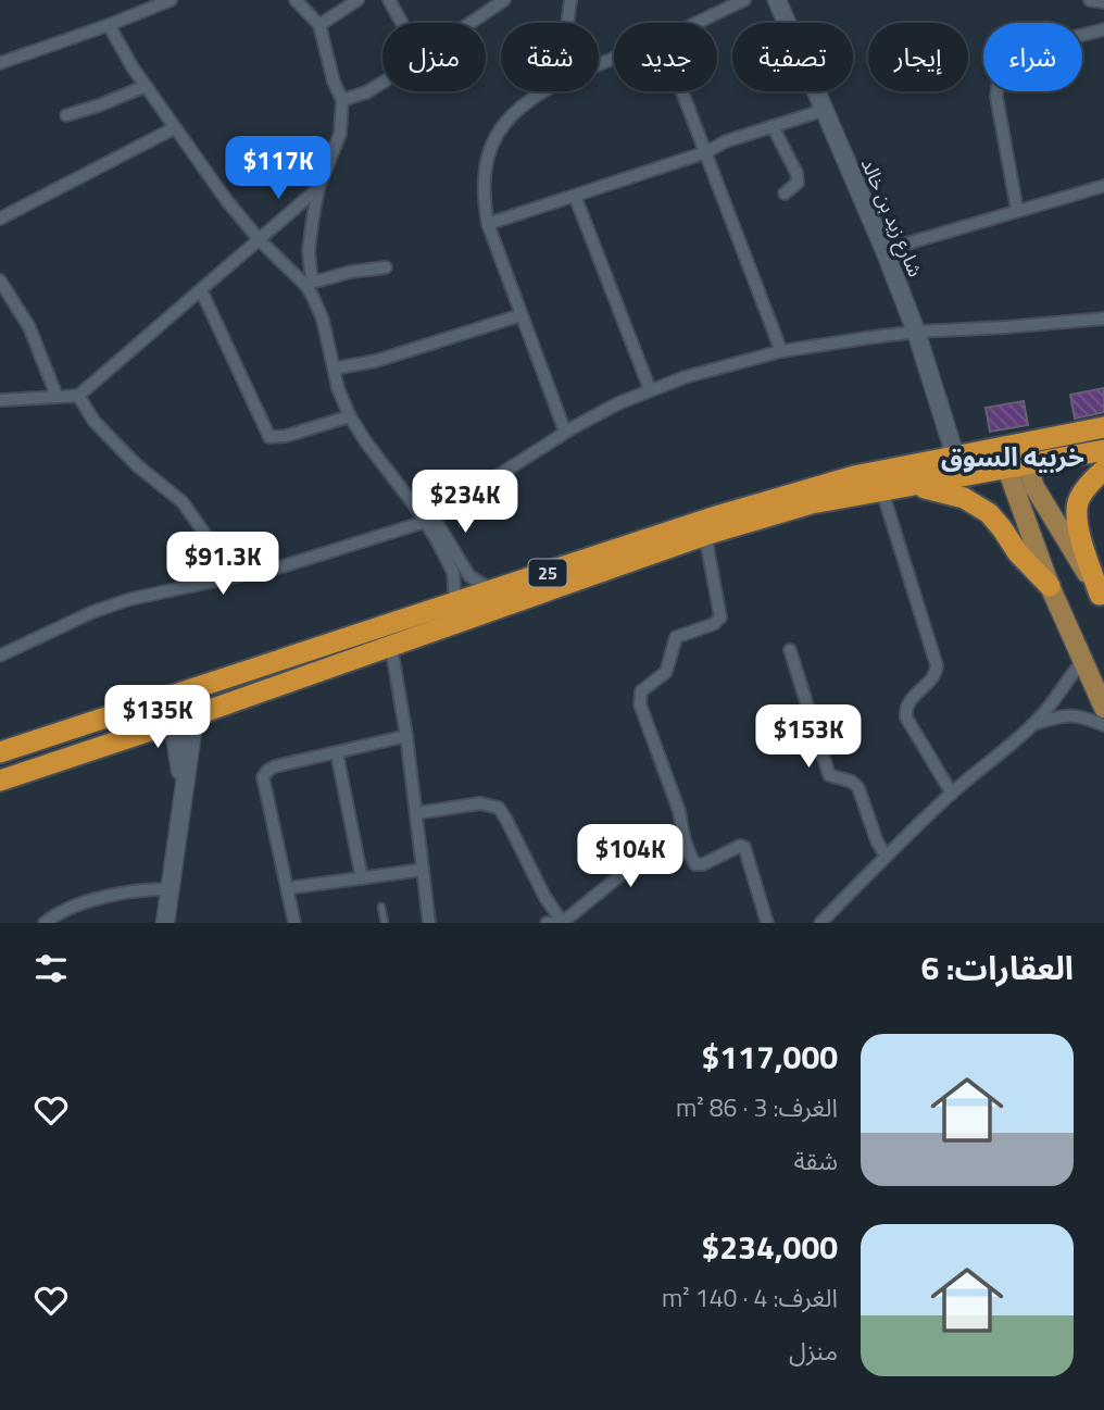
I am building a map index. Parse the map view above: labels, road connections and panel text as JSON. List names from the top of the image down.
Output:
{
  "streets": {
    "highway": ["25"],
    "main road": ["شارع زيد بن خالد"]
  },
  "crossings": [
    ["شارع زيد بن خالد", "25"]
  ],
  "districts": ["خربیه السوق"],
  "page": {
    "chip": [
      "شراء",
      "إيجار",
      "تصفية",
      "جديد",
      "شقة",
      "منزل"
    ],
    "price": [
      "$117K",
      "$234K",
      "$91.3K",
      "$135K",
      "$153K",
      "$104K"
    ],
    "heading": "العقارات: 6",
    "list": [
      {
        "name": "$117,000",
        "note": "الغرف: 3 · 86 m² · شقة"
      },
      {
        "name": "$234,000",
        "note": "الغرف: 4 · 140 m² · منزل"
      }
    ]
  }
}
